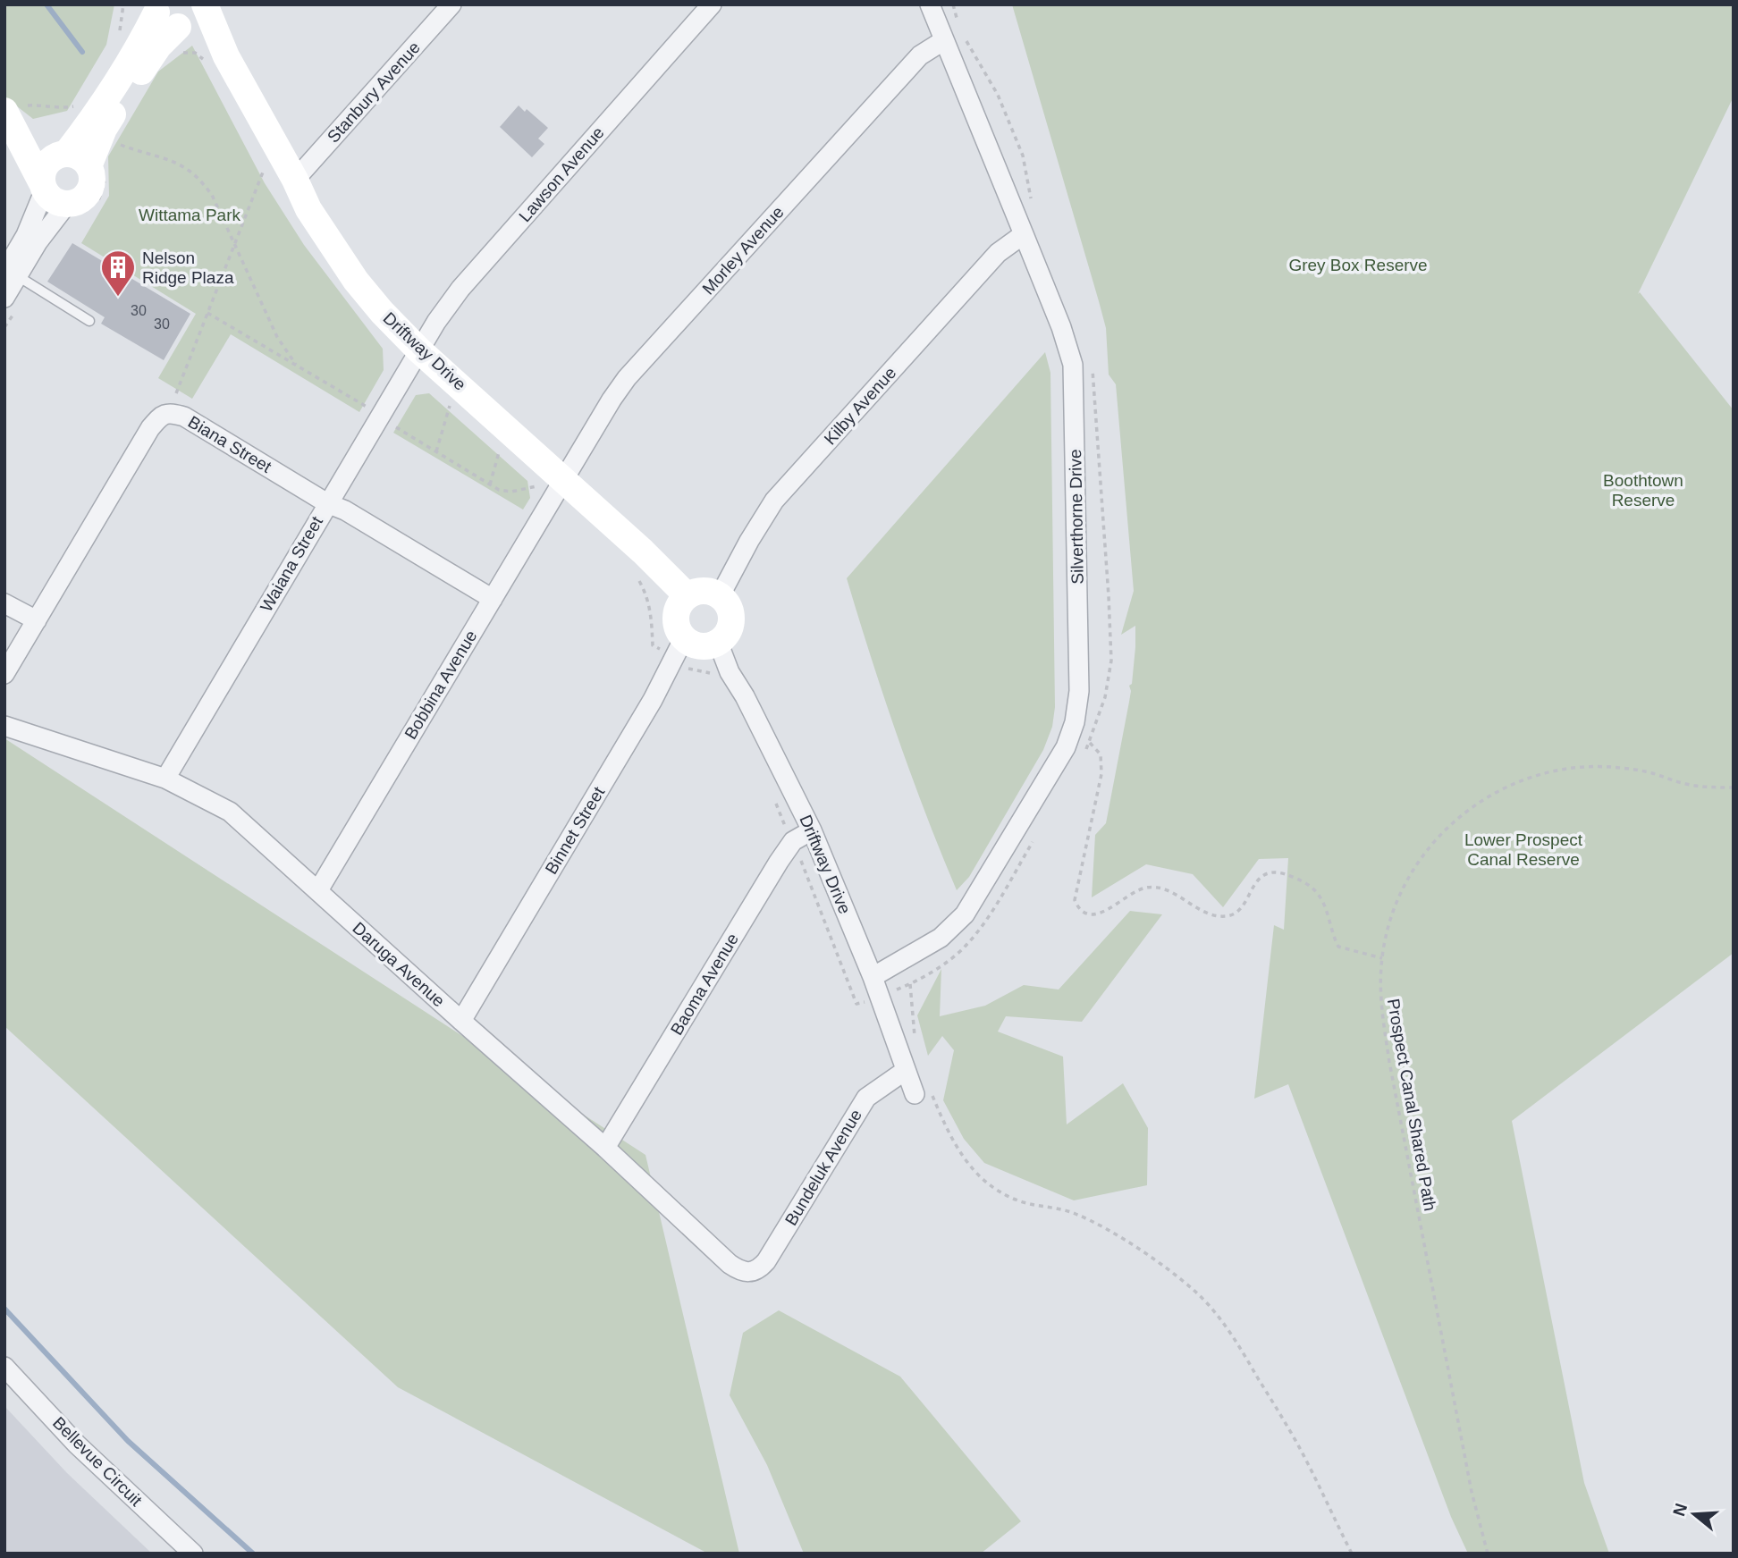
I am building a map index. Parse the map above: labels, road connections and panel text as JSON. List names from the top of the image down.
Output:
{
  "streets": {
    "street": [
      "Stanbury Avenue",
      "Lawson Avenue",
      "Morley Avenue",
      "Driftway Drive",
      "Kilby Avenue",
      "Biana Street",
      "Silverthorne Drive",
      "Waiana Street",
      "Bobbina Avenue",
      "Binnet Street",
      "Daruga Avenue",
      "Baoma Avenue",
      "Bundeluk Avenue",
      "Bellevue Circuit"
    ],
    "path": ["Prospect Canal Shared Path"]
  },
  "crossings": [
    ["Stanbury Avenue", "Driftway Drive"],
    ["Lawson Avenue", "Driftway Drive"],
    ["Lawson Avenue", "Waiana Street"],
    ["Morley Avenue", "Driftway Drive"],
    ["Morley Avenue", "Silverthorne Drive"],
    ["Morley Avenue", "Bobbina Avenue"],
    ["Driftway Drive", "Kilby Avenue"],
    ["Driftway Drive", "Silverthorne Drive"],
    ["Driftway Drive", "Waiana Street"],
    ["Driftway Drive", "Bobbina Avenue"],
    ["Driftway Drive", "Binnet Street"],
    ["Driftway Drive", "Baoma Avenue"],
    ["Driftway Drive", "Bundeluk Avenue"],
    ["Kilby Avenue", "Silverthorne Drive"],
    ["Kilby Avenue", "Binnet Street"],
    ["Biana Street", "Waiana Street"],
    ["Biana Street", "Bobbina Avenue"],
    ["Waiana Street", "Daruga Avenue"],
    ["Bobbina Avenue", "Daruga Avenue"],
    ["Binnet Street", "Daruga Avenue"],
    ["Daruga Avenue", "Baoma Avenue"],
    ["Daruga Avenue", "Bundeluk Avenue"]
  ],
  "parks": [
    "Wittama Park",
    "Grey Box Reserve",
    "Boothtown Reserve",
    "Lower Prospect Canal Reserve"
  ],
  "places": {
    "building": ["Nelson Ridge Plaza"]
  },
  "house_numbers": ["30", "30"],
  "north": "left"
}
